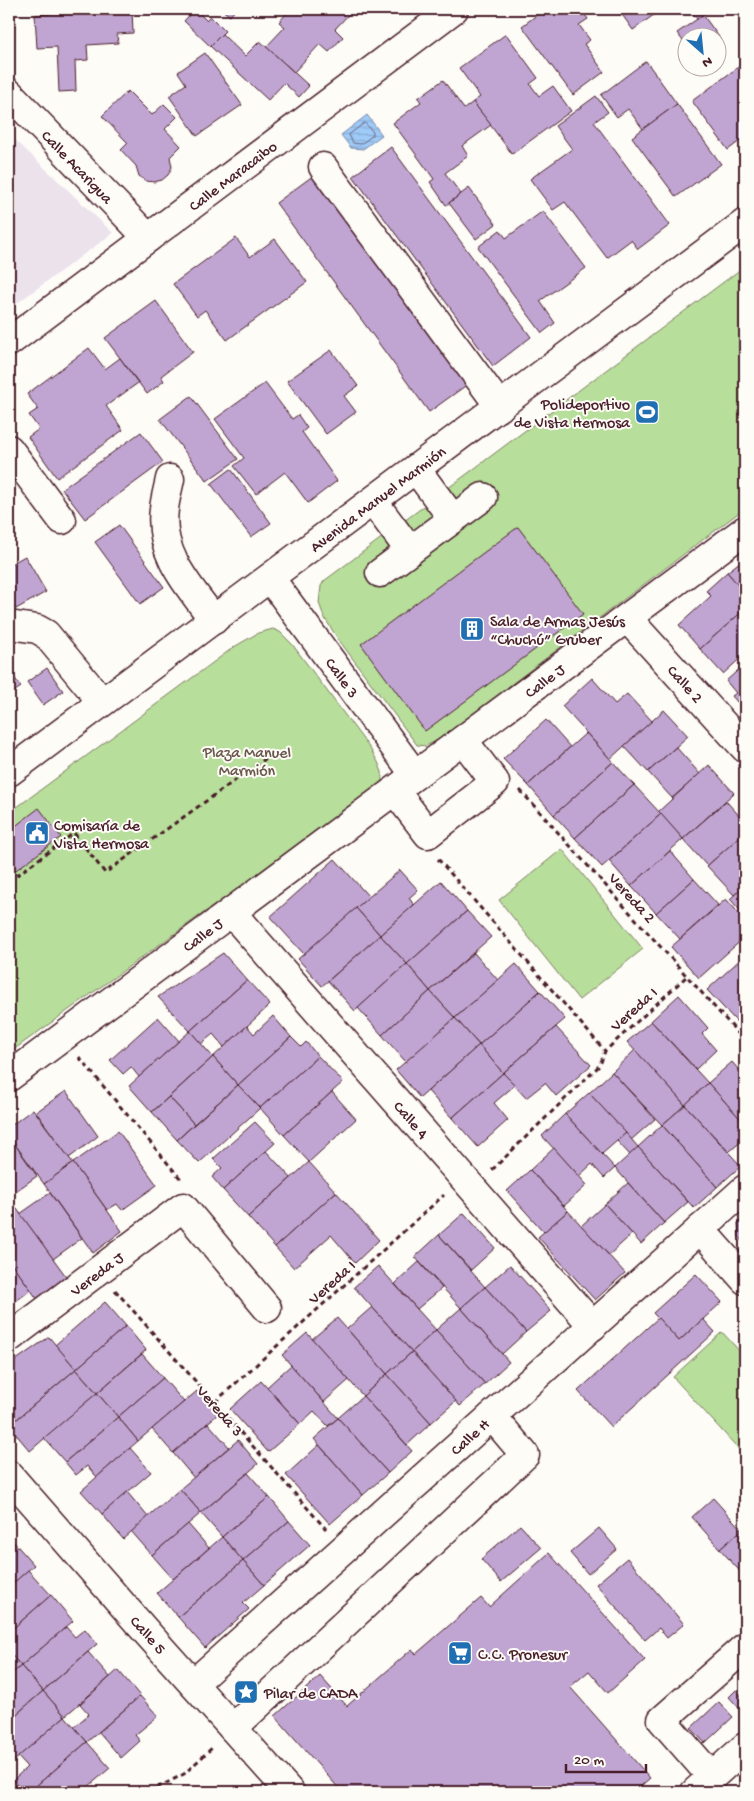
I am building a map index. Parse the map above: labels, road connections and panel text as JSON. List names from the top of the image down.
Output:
{
  "streets": {
    "street": [
      "Calle Acarigua",
      "Calle Maracaibo",
      "Avenida Manuel Marmión",
      "Calle 3",
      "Calle J",
      "Calle 2",
      "Calle 4",
      "Vereda J",
      "Calle H",
      "Calle 5"
    ],
    "path": ["Vereda 2", "Vereda I", "Vereda 3"]
  },
  "crossings": [
    ["Calle Acarigua", "Calle Maracaibo"],
    ["Avenida Manuel Marmión", "Calle 3"],
    ["Calle 3", "Calle J"],
    ["Calle J", "Calle 2"],
    ["Calle J", "Calle 4"],
    ["Vereda 2", "Vereda I"],
    ["Vereda I", "Calle 4"],
    ["Vereda I", "Vereda 3"],
    ["Calle 4", "Calle H"],
    ["Vereda J", "Vereda 3"],
    ["Vereda 3", "Calle H"],
    ["Calle H", "Calle 5"]
  ],
  "parks": ["Plaza Manuel Marmión"],
  "places": {
    "sports": ["Polideportivo de Vista Hermosa"],
    "building": ["Sala de Armas Jesús “Chuchú” Gruber"],
    "public building": ["Comisaría de Vista Hermosa"],
    "supermarket": ["C.C. Pronesur"],
    "place": ["Pilar de CADA"]
  },
  "scale_bar": "20 m",
  "north": "bottom right"
}
